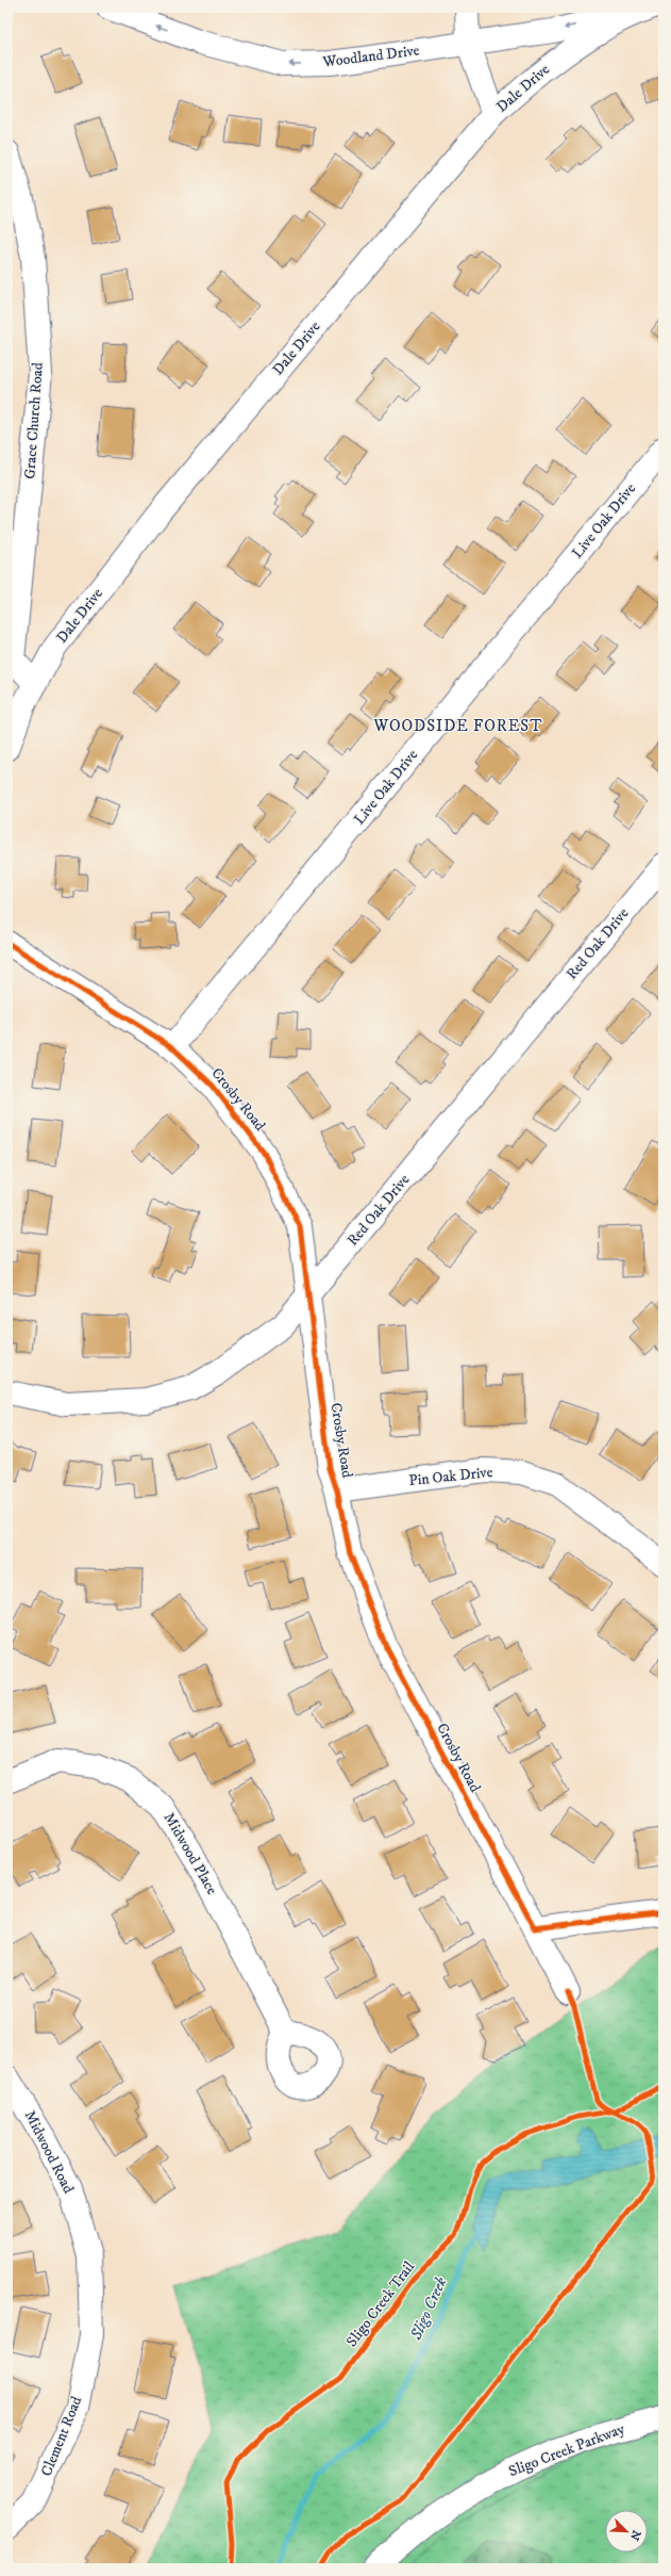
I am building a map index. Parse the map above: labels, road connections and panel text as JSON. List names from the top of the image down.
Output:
{
  "streets": {
    "street": [
      "Woodland Drive",
      "Dale Drive",
      "Grace Church Road",
      "Live Oak Drive",
      "Red Oak Drive",
      "Crosby Road",
      "Pin Oak Drive",
      "Midwood Place",
      "Midwood Road",
      "Clement Road",
      "Sligo Creek Parkway"
    ],
    "cycle path": ["Sligo Creek Trail"]
  },
  "crossings": [
    ["Woodland Drive", "Dale Drive"],
    ["Dale Drive", "Grace Church Road"],
    ["Live Oak Drive", "Crosby Road"],
    ["Red Oak Drive", "Crosby Road"],
    ["Crosby Road", "Pin Oak Drive"],
    ["Midwood Road", "Clement Road"]
  ],
  "one_way": ["Woodland Drive"],
  "districts": ["WOODSIDE FOREST"],
  "water": ["Sligo Creek"],
  "north": "bottom right"
}
